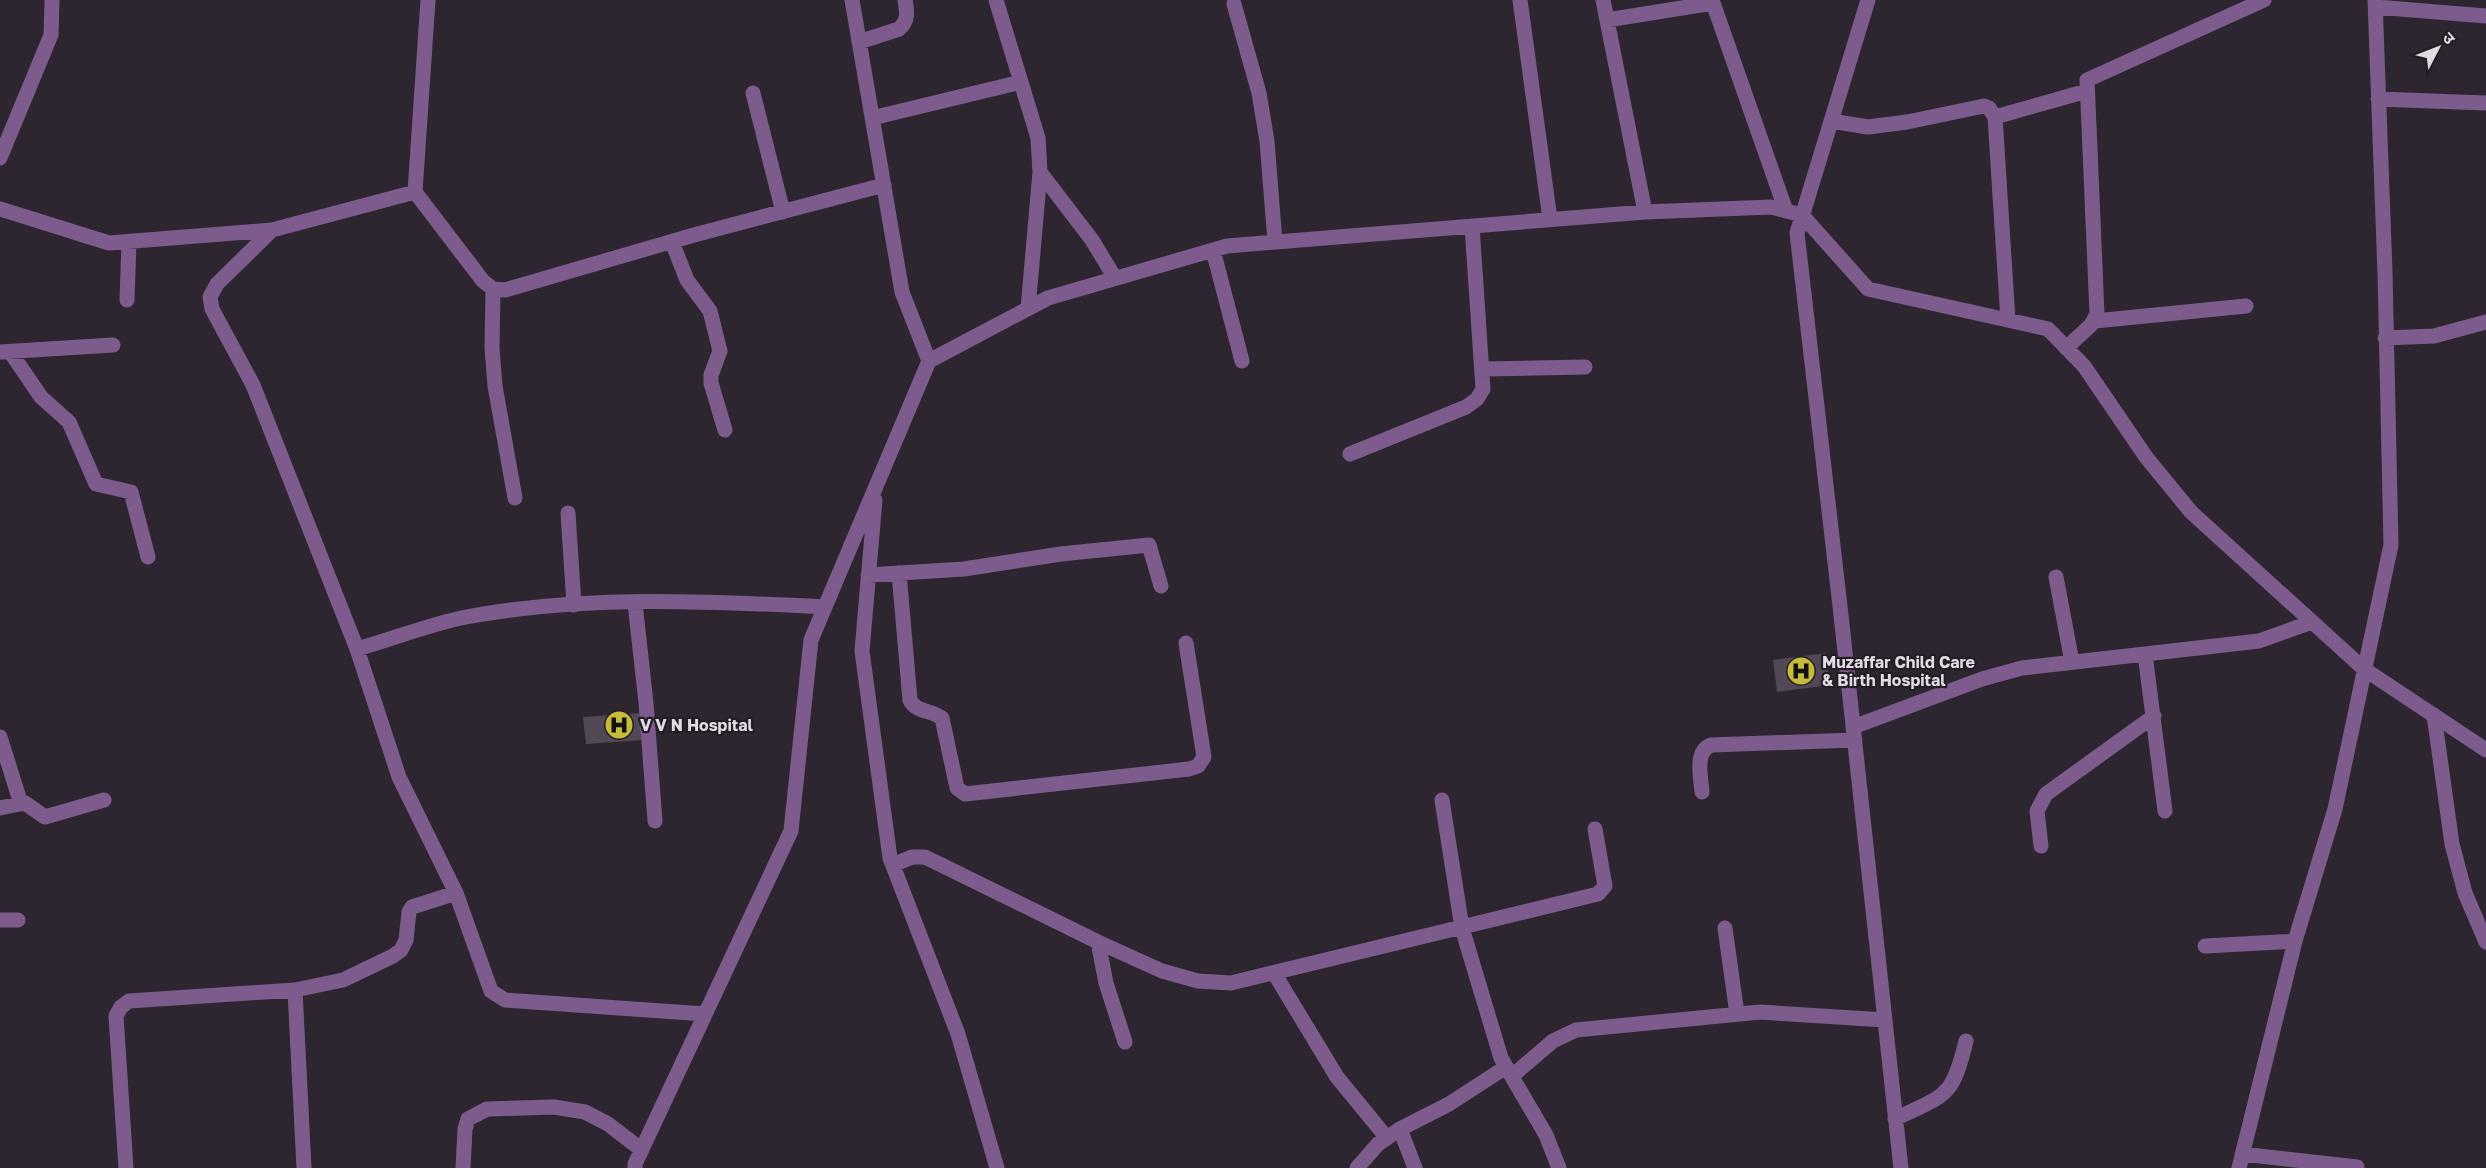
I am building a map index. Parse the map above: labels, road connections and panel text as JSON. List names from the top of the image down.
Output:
{
  "places": {
    "hospital": ["Muzaffar Child Care & Birth Hospital", "V V N Hospital"]
  },
  "north": "top right"
}
